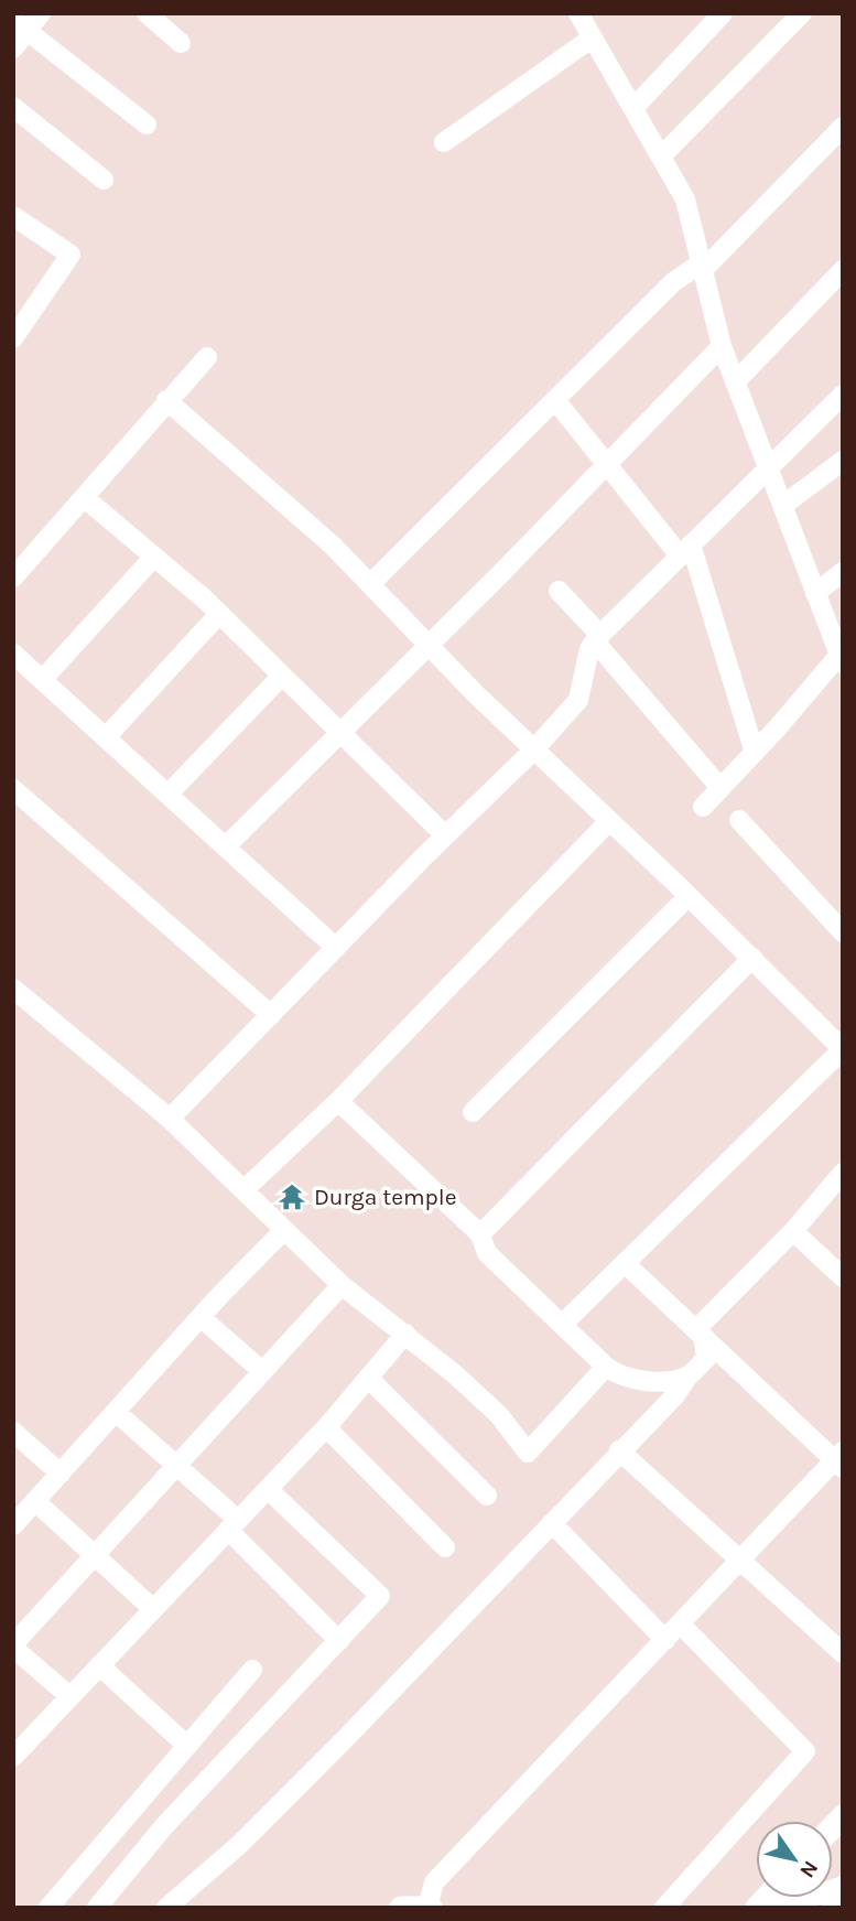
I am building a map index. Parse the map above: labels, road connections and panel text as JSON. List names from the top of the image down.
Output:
{
  "places": {
    "temple": ["Durga temple"]
  },
  "north": "bottom right"
}
